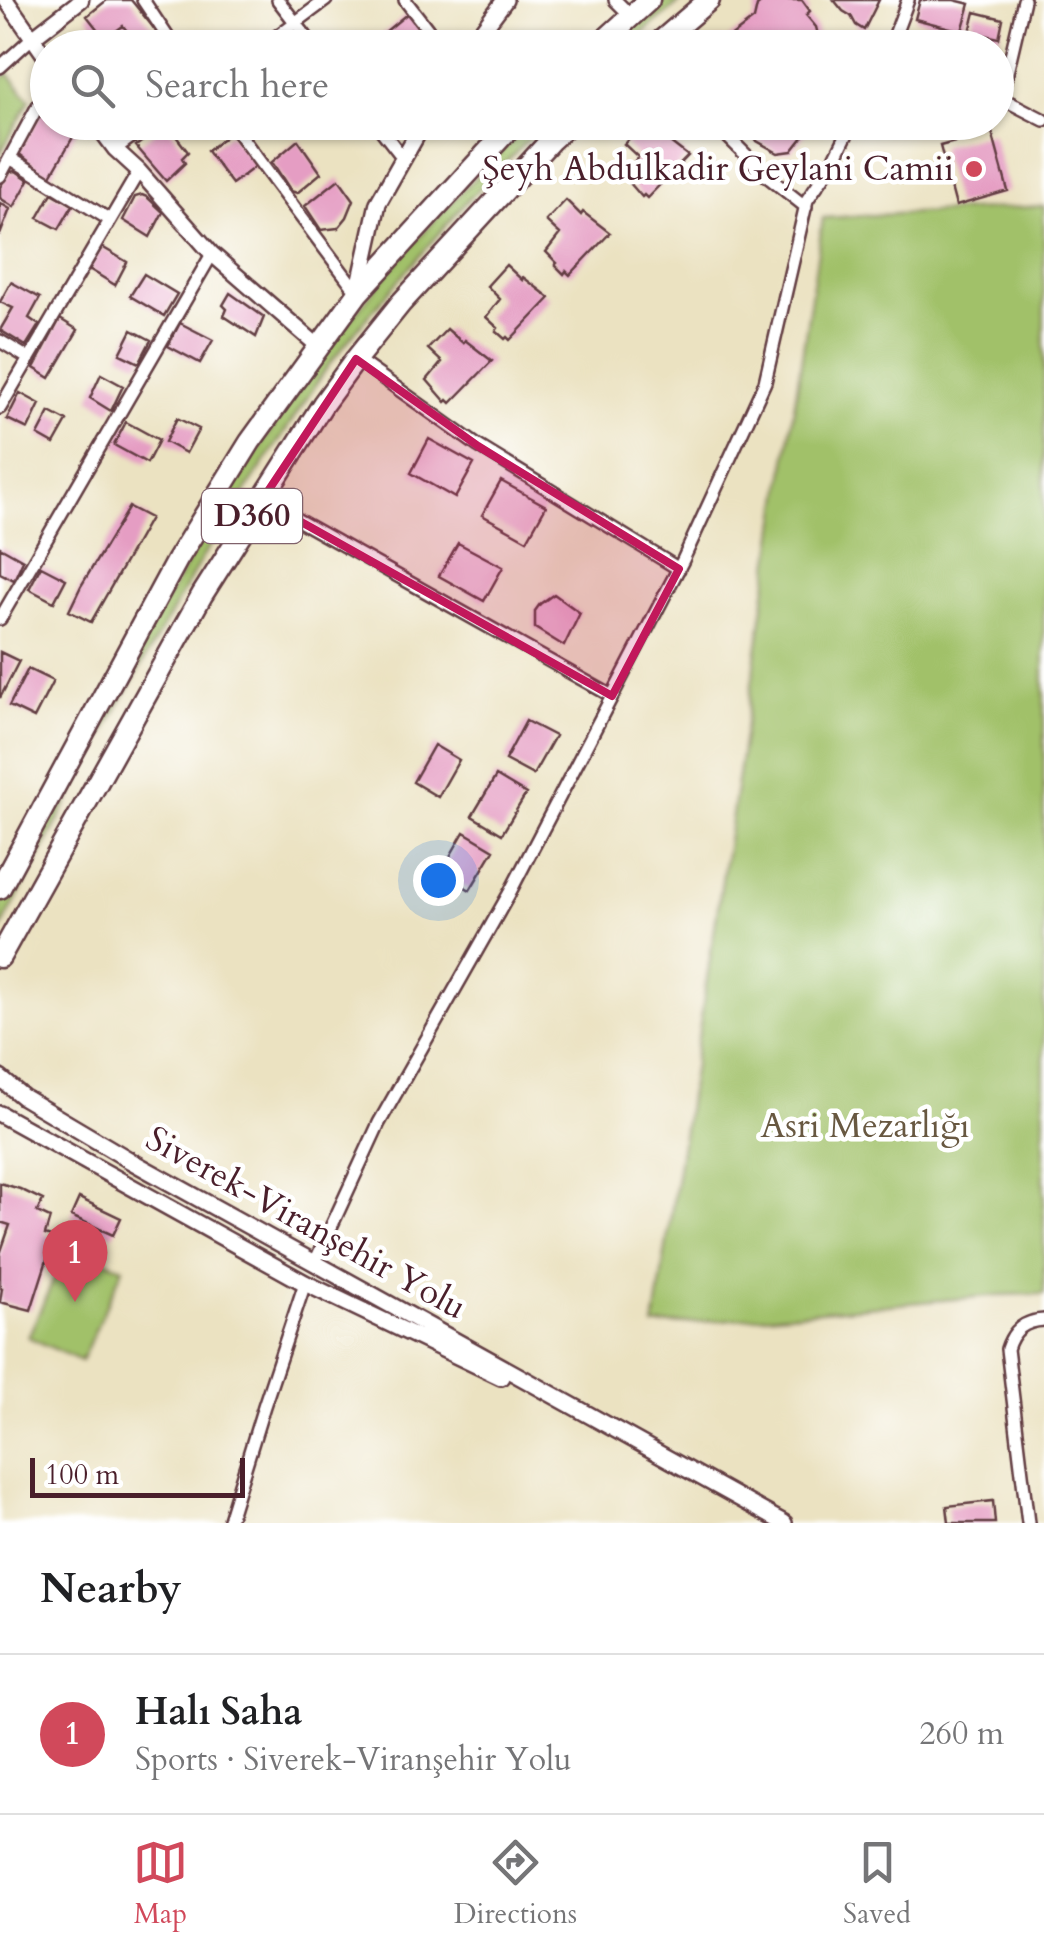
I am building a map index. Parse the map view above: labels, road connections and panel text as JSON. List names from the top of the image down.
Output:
{
  "streets": {
    "highway": ["D360"],
    "main road": ["Siverek-Viranşehir Yolu"]
  },
  "parks": ["Asri Mezarlığı"],
  "places": ["Şeyh Abdulkadir Geylani Camii"],
  "scale_bar": "100 m",
  "page": {
    "search": "Search here",
    "pins": "1",
    "scale": "100 m",
    "heading": "Nearby",
    "list": [
      {
        "mark": "1",
        "name": "Halı Saha",
        "note": "Sports · Siverek-Viranşehir Yolu",
        "value": "260 m"
      }
    ],
    "nav": ["Map", "Directions", "Saved"]
  }
}
